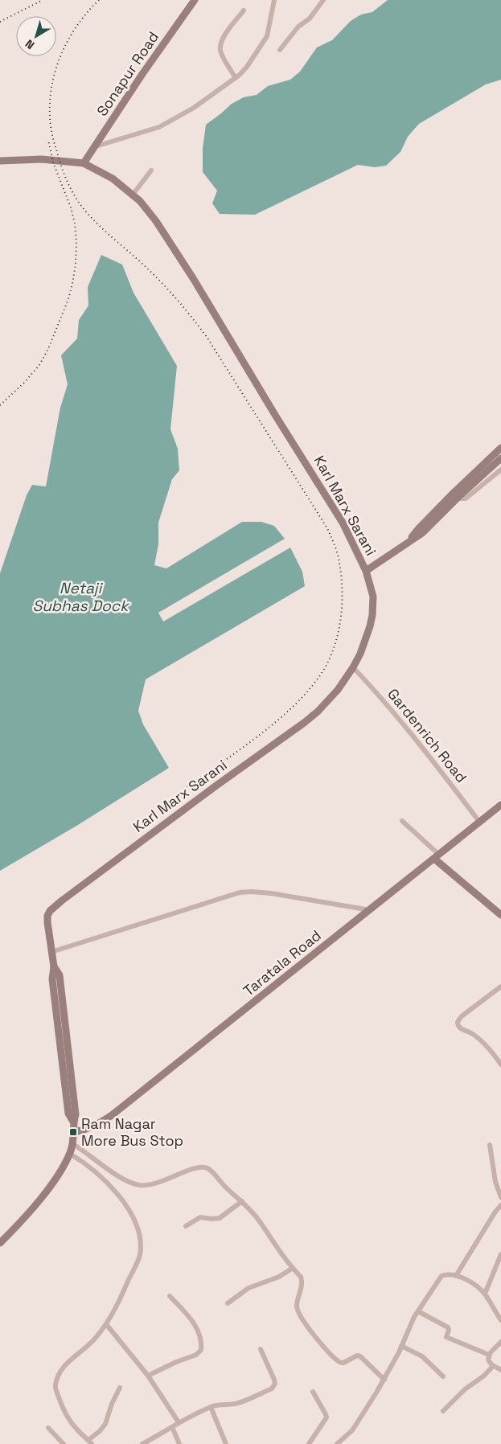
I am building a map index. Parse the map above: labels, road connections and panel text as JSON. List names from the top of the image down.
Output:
{
  "streets": {
    "main road": ["Sonapur Road", "Karl Marx Sarani", "Taratala Road"],
    "street": ["Gardenrich Road"]
  },
  "crossings": [
    ["Sonapur Road", "Karl Marx Sarani"],
    ["Karl Marx Sarani", "Gardenrich Road"],
    ["Karl Marx Sarani", "Taratala Road"],
    ["Gardenrich Road", "Taratala Road"]
  ],
  "water": ["Netaji Subhas Dock"],
  "places": {
    "transit": ["Ram Nagar More Bus Stop"]
  },
  "north": "bottom left"
}
